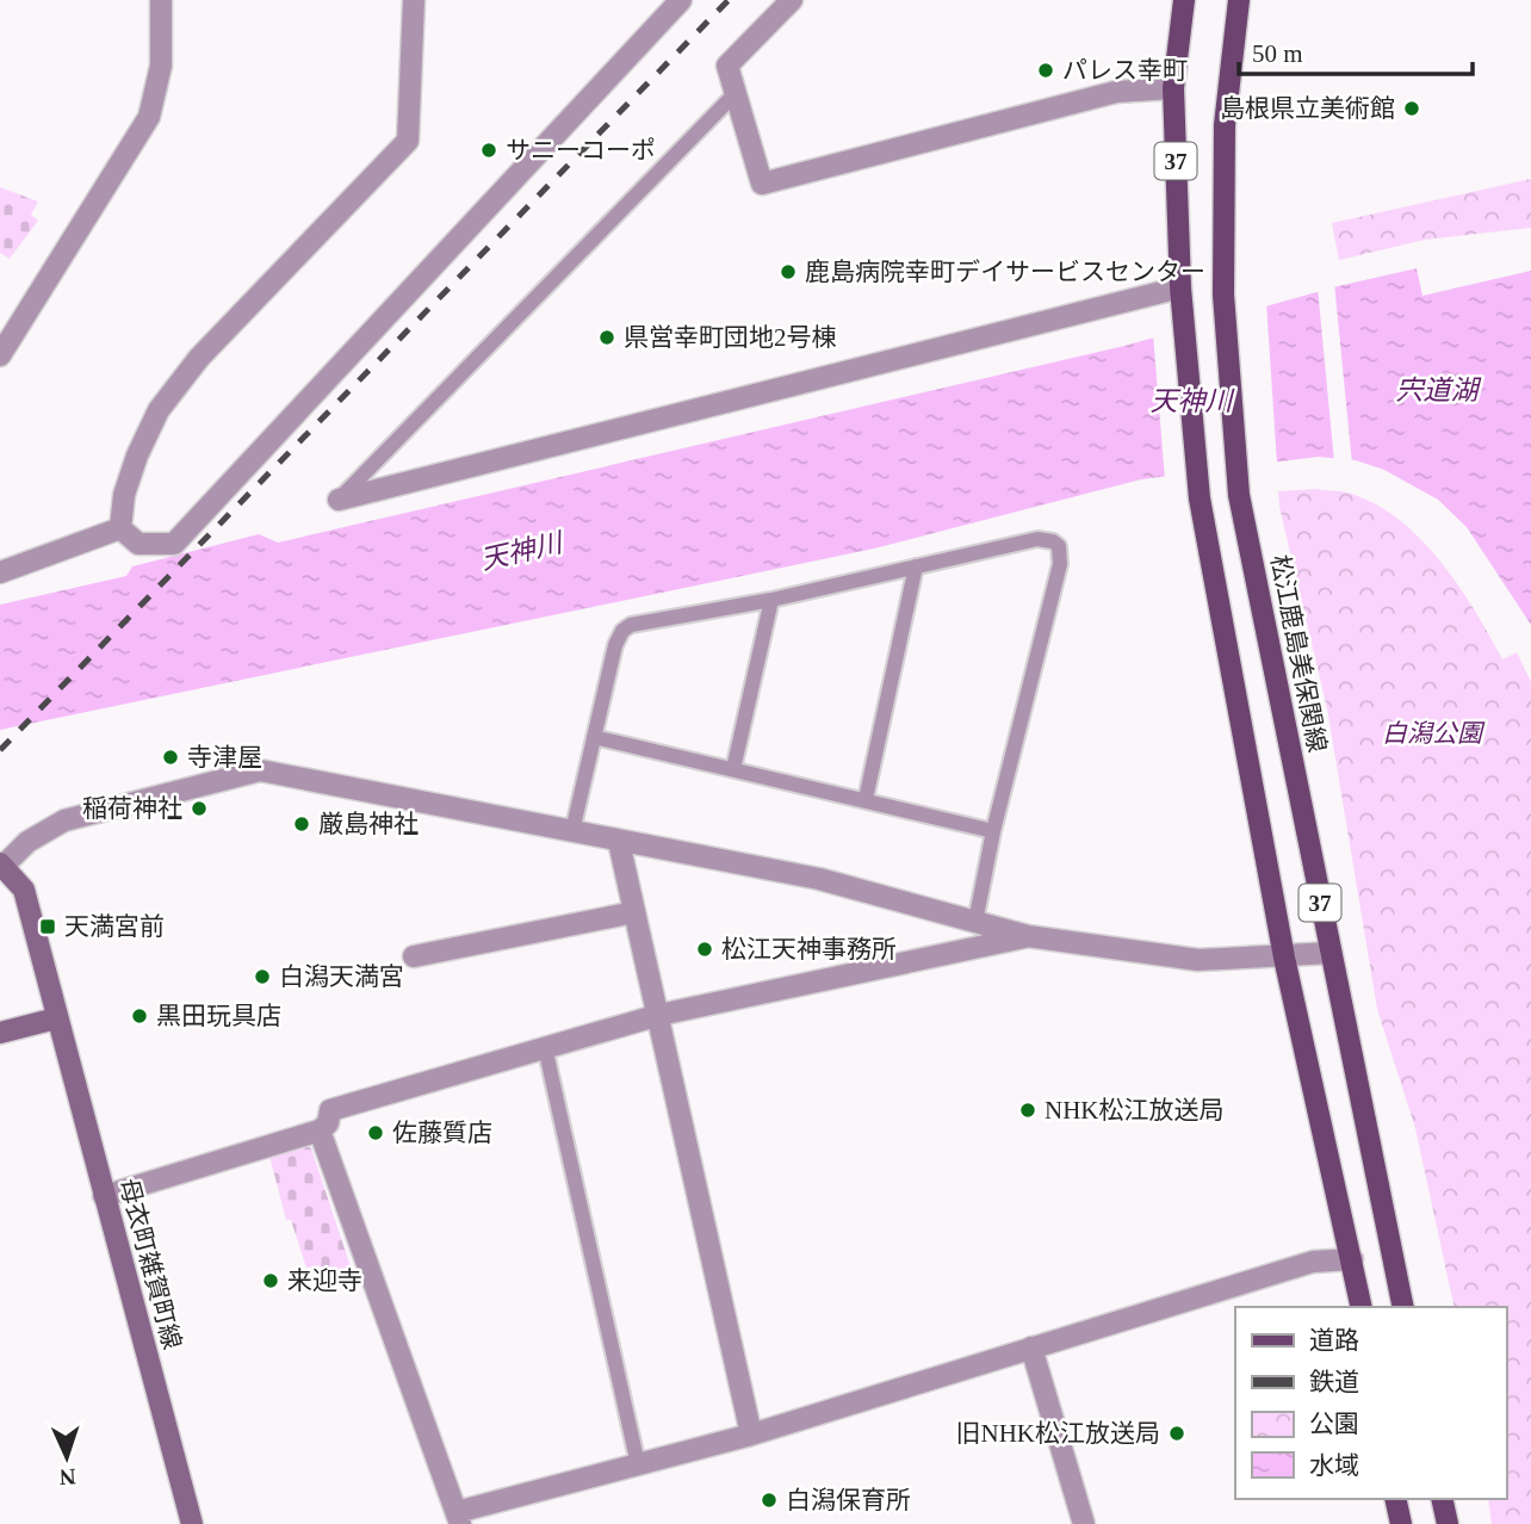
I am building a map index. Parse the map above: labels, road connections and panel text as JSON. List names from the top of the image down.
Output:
{
  "streets": {
    "main road": ["37", "松江鹿島美保関線", "母衣町雑賀町線"]
  },
  "water": ["宍道湖", "天神川"],
  "parks": ["白潟公園"],
  "places": {
    "other": [
      "パレス幸町",
      "島根県立美術館",
      "サニーコーポ",
      "鹿島病院幸町デイサービスセンター",
      "県営幸町団地2号棟",
      "寺津屋",
      "稲荷神社",
      "厳島神社",
      "松江天神事務所",
      "白潟天満宮",
      "黒田玩具店",
      "NHK松江放送局",
      "佐藤質店",
      "来迎寺",
      "旧NHK松江放送局",
      "白潟保育所"
    ],
    "transit": ["天満宮前"]
  },
  "legend": [
    "道路",
    "鉄道",
    "公園",
    "水域"
  ],
  "scale_bar": "50 m",
  "north": "bottom"
}
